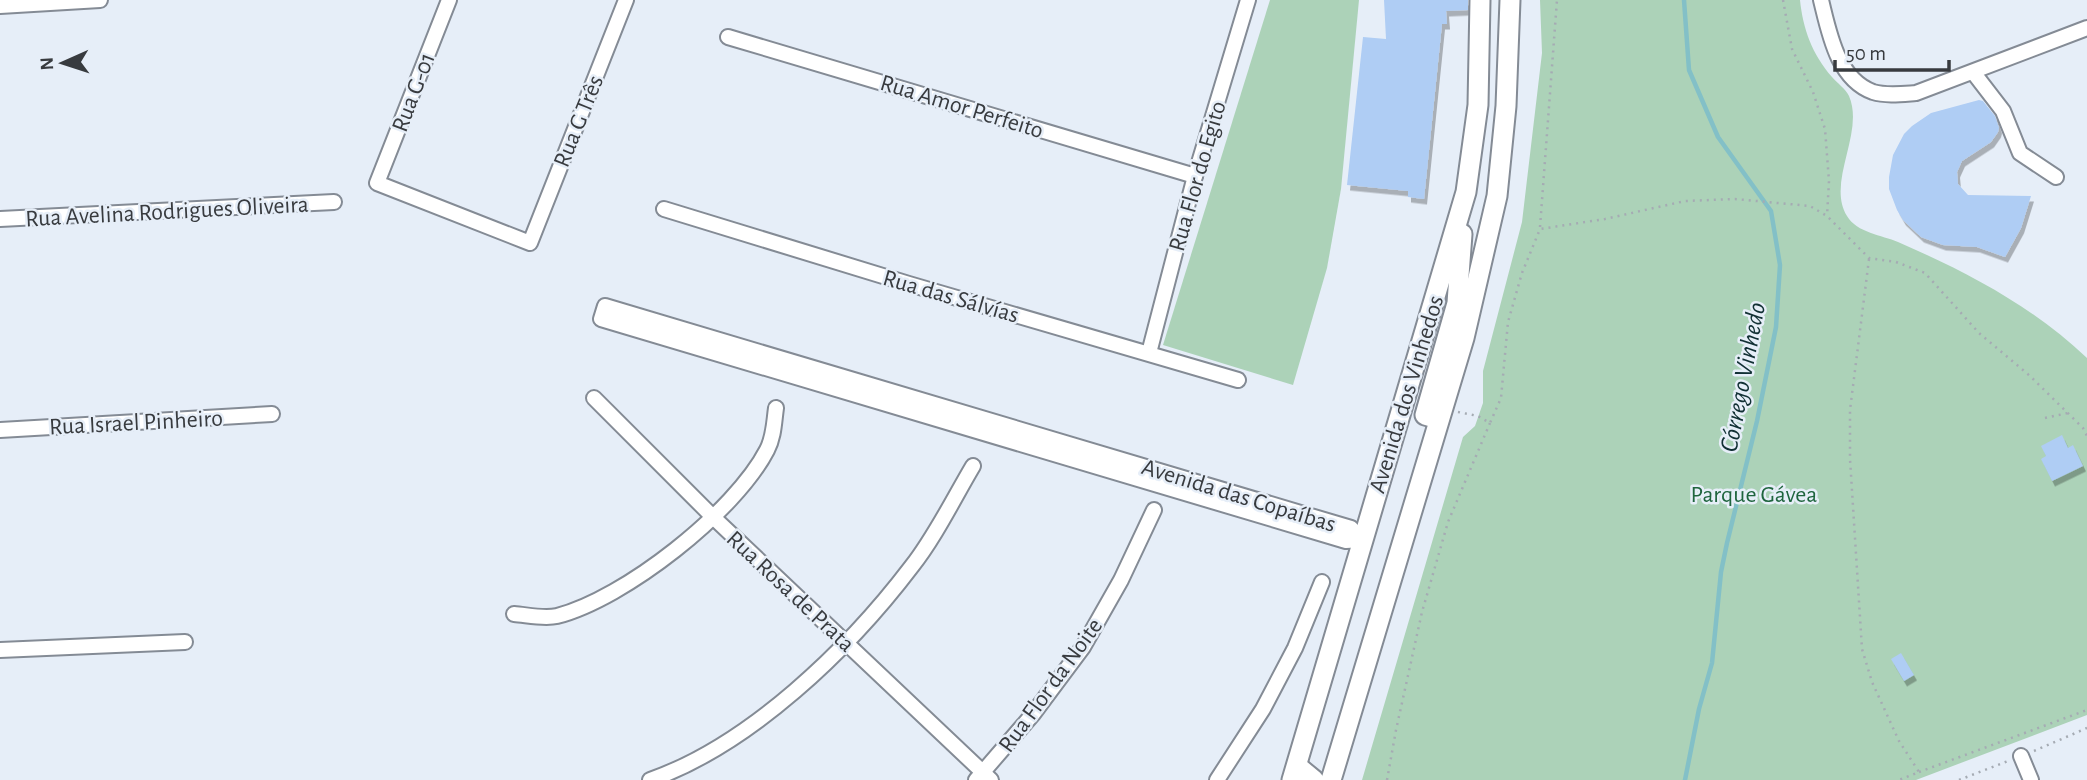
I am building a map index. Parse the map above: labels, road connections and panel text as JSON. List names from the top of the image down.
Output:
{
  "streets": {
    "main road": ["Avenida dos Vinhedos"],
    "street": [
      "Rua G-01",
      "Rua Amor Perfeito",
      "Rua G Três",
      "Rua Flor do Egito",
      "Rua Avelina Rodrigues Oliveira",
      "Rua das Sálvías",
      "Rua Israel Pinheiro",
      "Avenida das Copaíbas",
      "Rua Rosa de Prata",
      "Rua Flor da Noite"
    ]
  },
  "crossings": [
    ["Rua G-01", "Rua G Três"],
    ["Rua Amor Perfeito", "Rua Flor do Egito"],
    ["Rua Flor do Egito", "Rua das Sálvías"],
    ["Avenida dos Vinhedos", "Avenida das Copaíbas"],
    ["Rua Rosa de Prata", "Rua Flor da Noite"]
  ],
  "water": ["Córrego Vinhedo"],
  "parks": ["Parque Gávea"],
  "scale_bar": "50 m",
  "north": "left"
}
